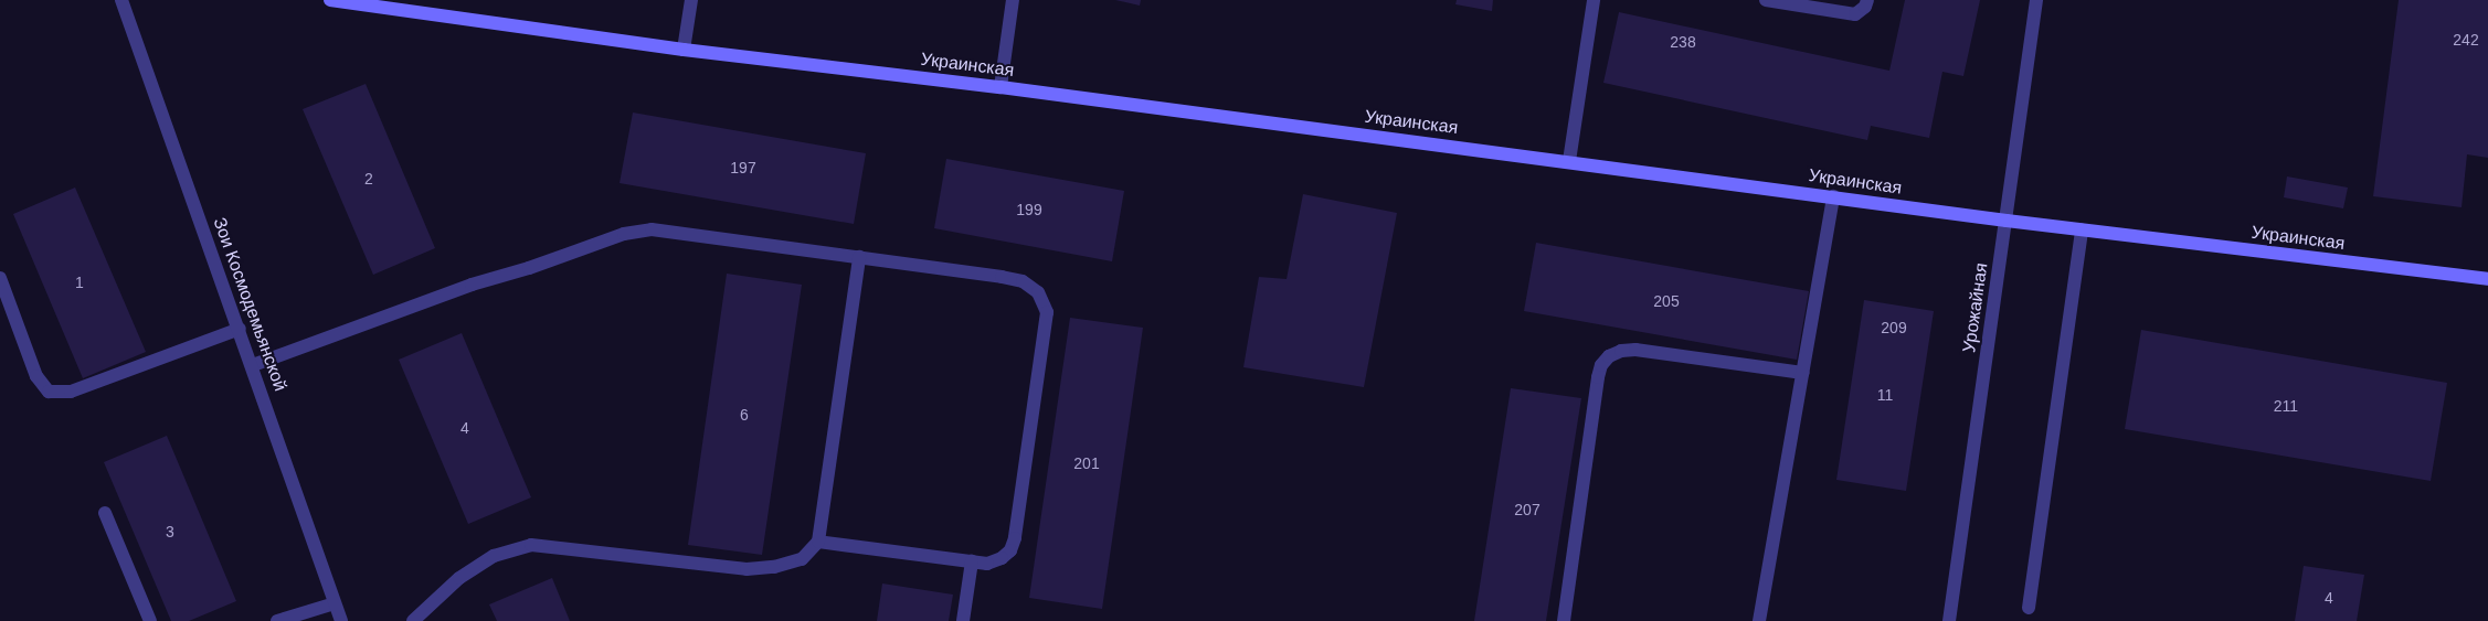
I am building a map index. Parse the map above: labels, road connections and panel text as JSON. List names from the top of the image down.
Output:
{
  "streets": {
    "street": ["Украинская", "Зои Космодемьянской", "Урожайная"]
  },
  "crossings": [
    ["Украинская", "Урожайная"]
  ],
  "house_numbers": [
    "242",
    "238",
    "197",
    "2",
    "199",
    "1",
    "205",
    "209",
    "11",
    "211",
    "6",
    "4",
    "201",
    "207",
    "3",
    "4"
  ]
}
